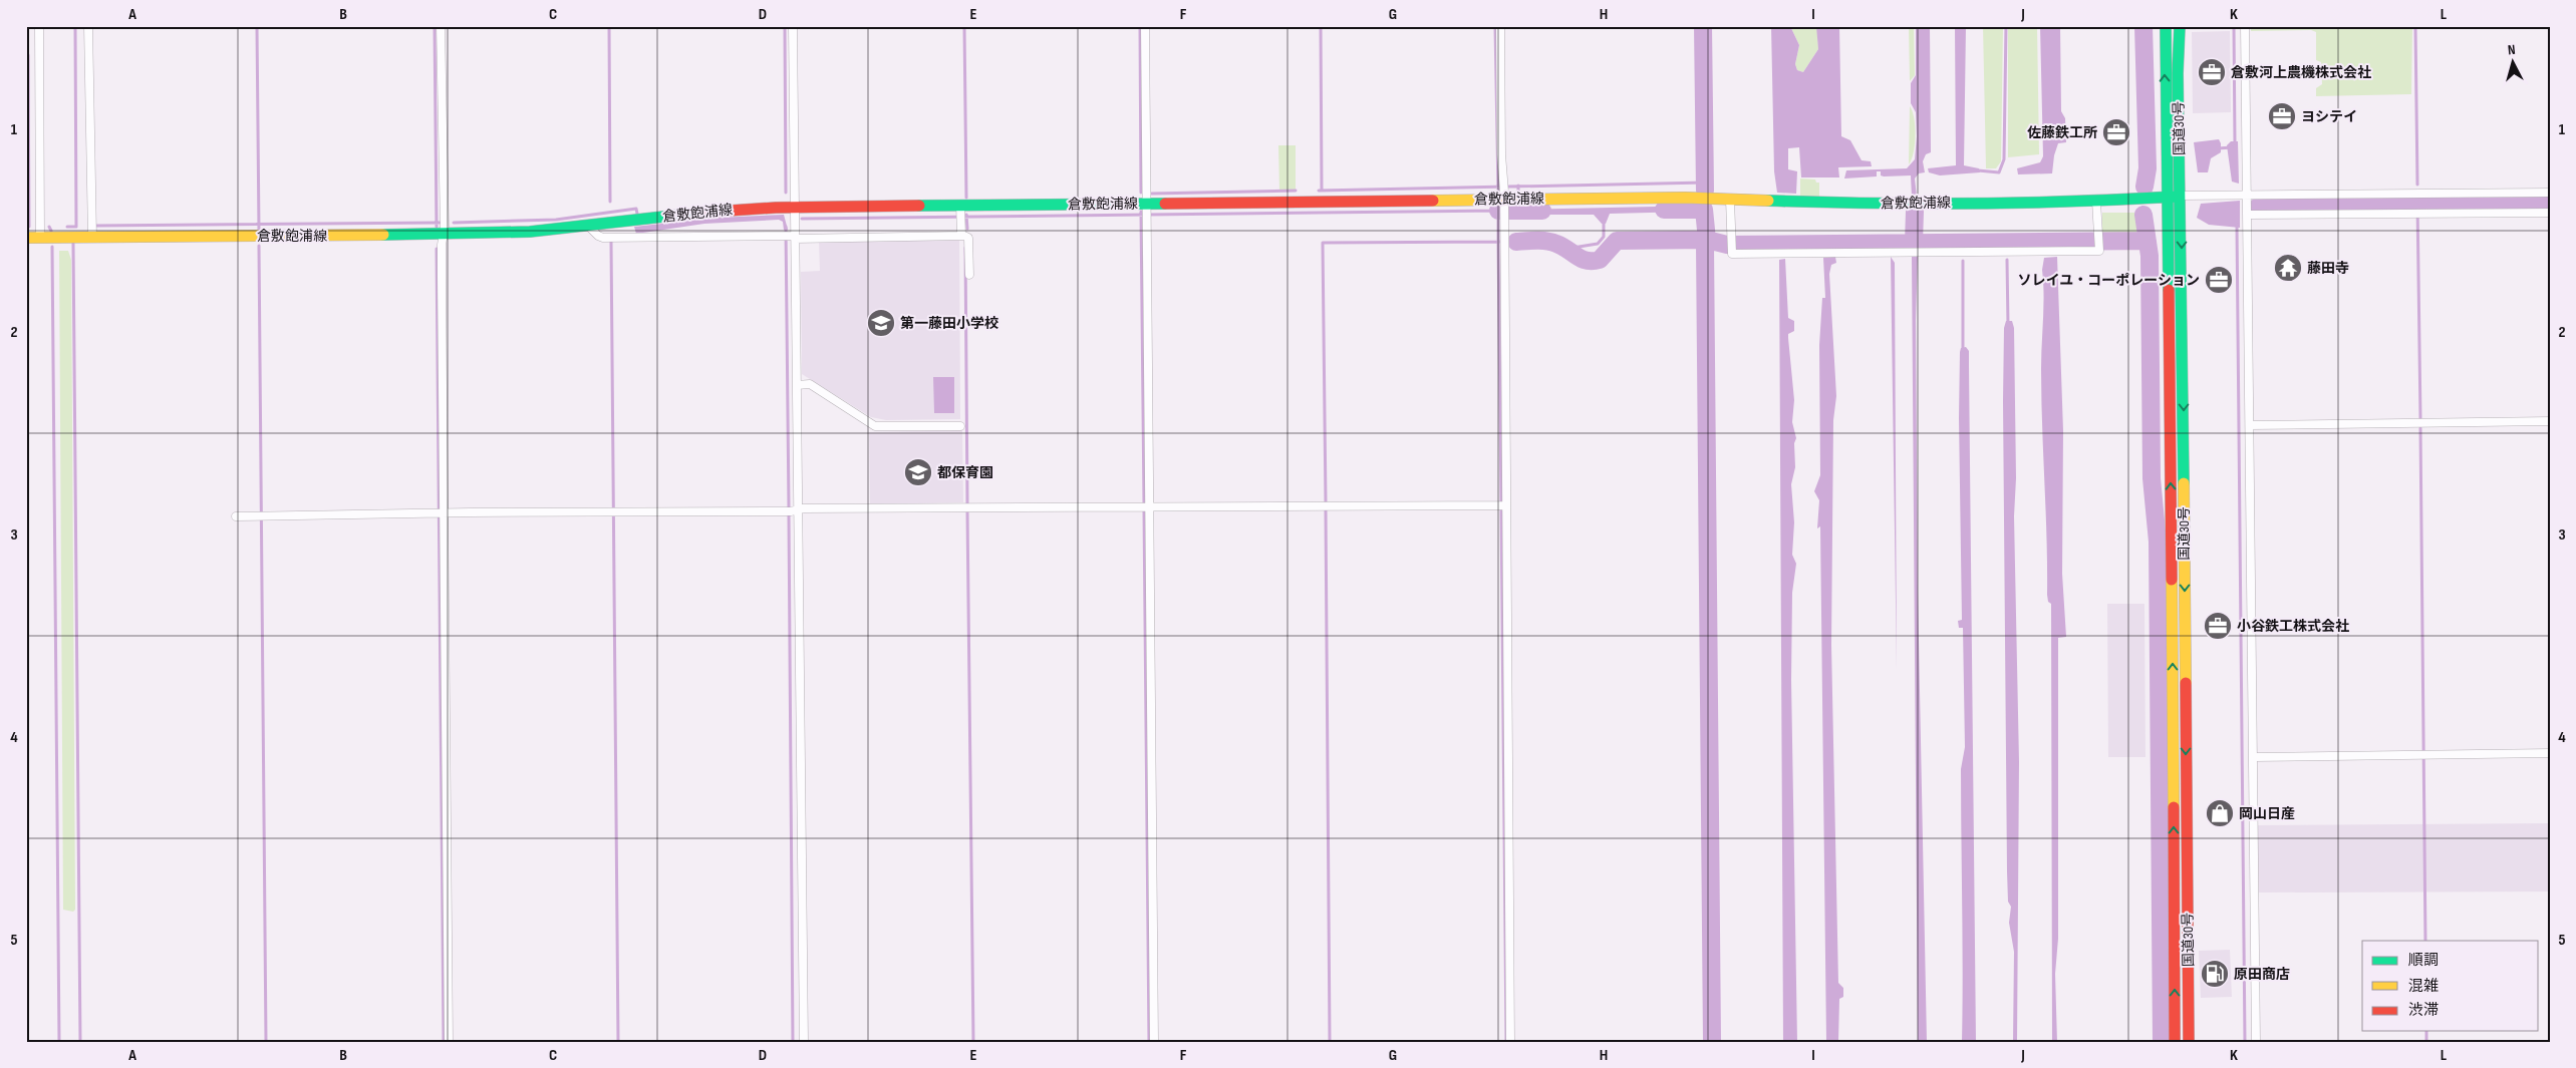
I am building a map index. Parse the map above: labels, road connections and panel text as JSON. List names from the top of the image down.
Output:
{
  "streets": {
    "main road": ["国道30号", "倉敷飽浦線"]
  },
  "crossings": [
    ["国道30号", "倉敷飽浦線"]
  ],
  "places": {
    "office": [
      "倉敷河上農機株式会社",
      "ヨシテイ",
      "佐藤鉄工所",
      "ソレイユ・コーポレーション",
      "小谷鉄工株式会社"
    ],
    "temple": ["藤田寺"],
    "school or university": ["第一藤田小学校", "都保育園"],
    "shop": ["岡山日産"],
    "fuel station": ["原田商店"]
  },
  "legend": ["順調", "混雑", "渋滞"],
  "north": "top",
  "grid": {
    "columns": [
      "A",
      "B",
      "C",
      "D",
      "E",
      "F",
      "G",
      "H",
      "I",
      "J",
      "K",
      "L"
    ],
    "rows": [
      "1",
      "2",
      "3",
      "4",
      "5"
    ]
  }
}
